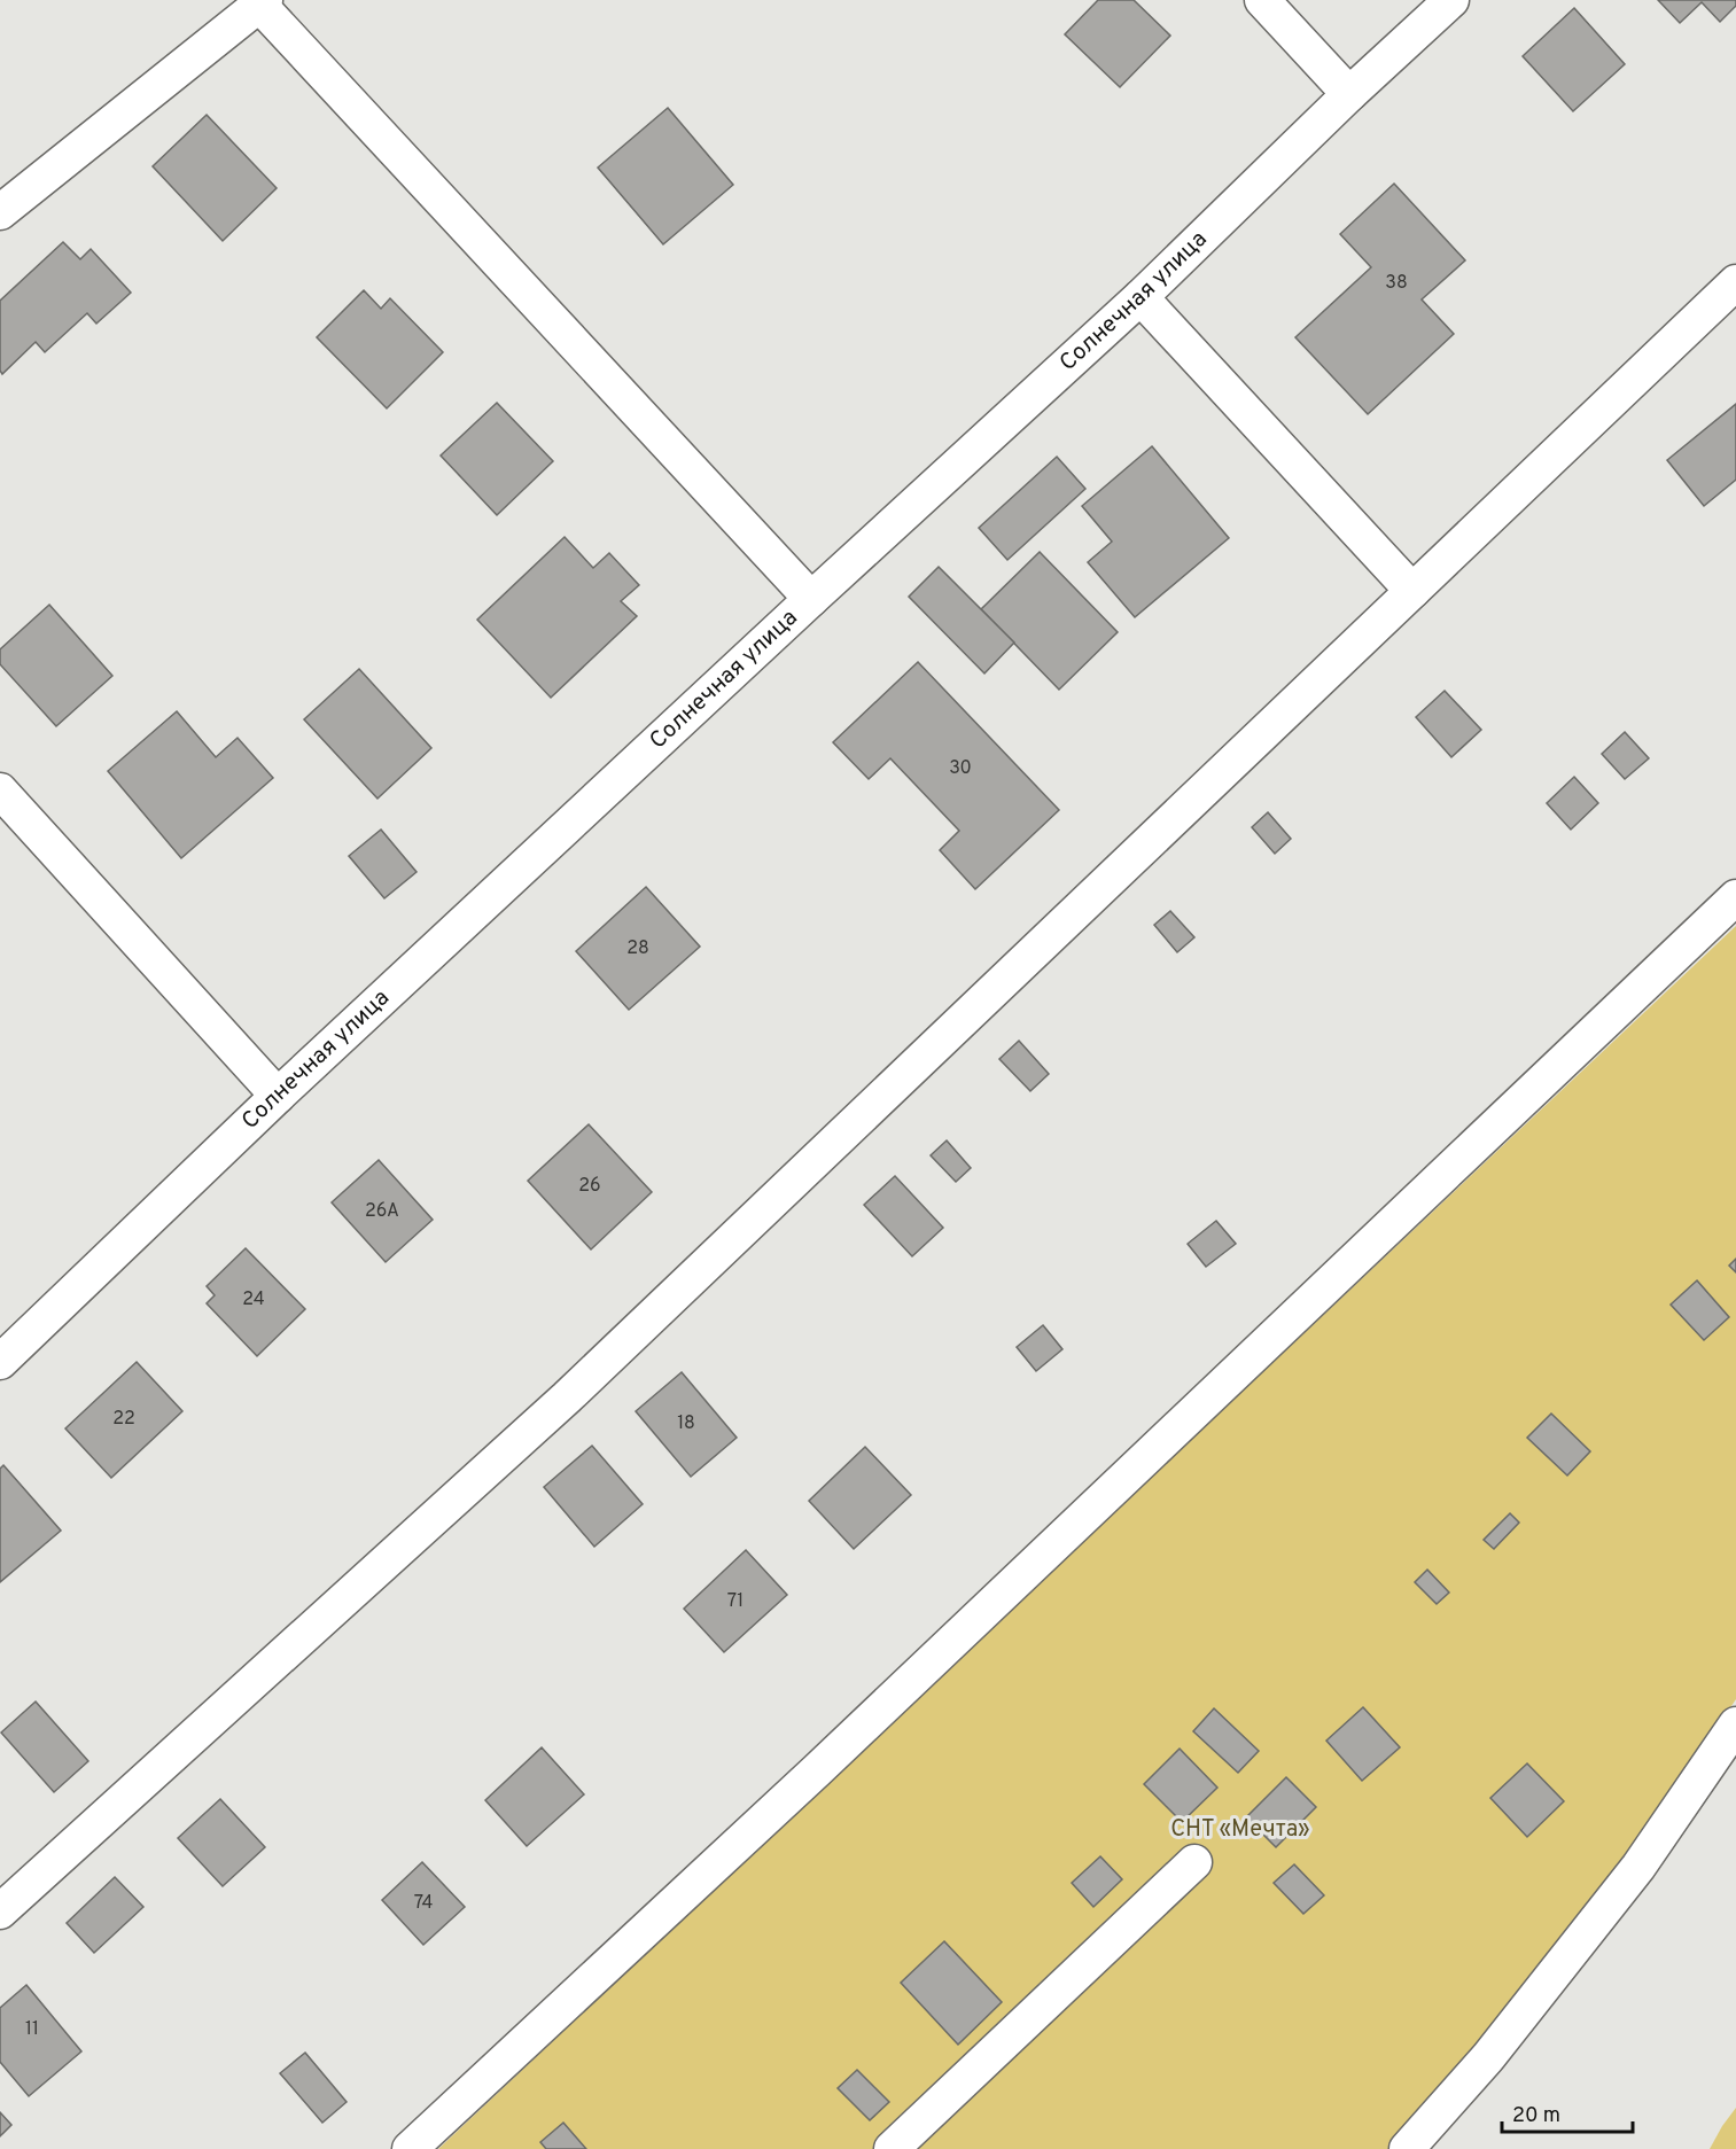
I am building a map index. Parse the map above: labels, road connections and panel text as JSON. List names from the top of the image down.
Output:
{
  "streets": {
    "street": ["Солнечная улица"]
  },
  "parks": ["СНТ «Мечта»"],
  "house_numbers": [
    "38",
    "30",
    "28",
    "26",
    "26А",
    "24",
    "22",
    "18",
    "71",
    "74",
    "11"
  ],
  "scale_bar": "20 m"
}
